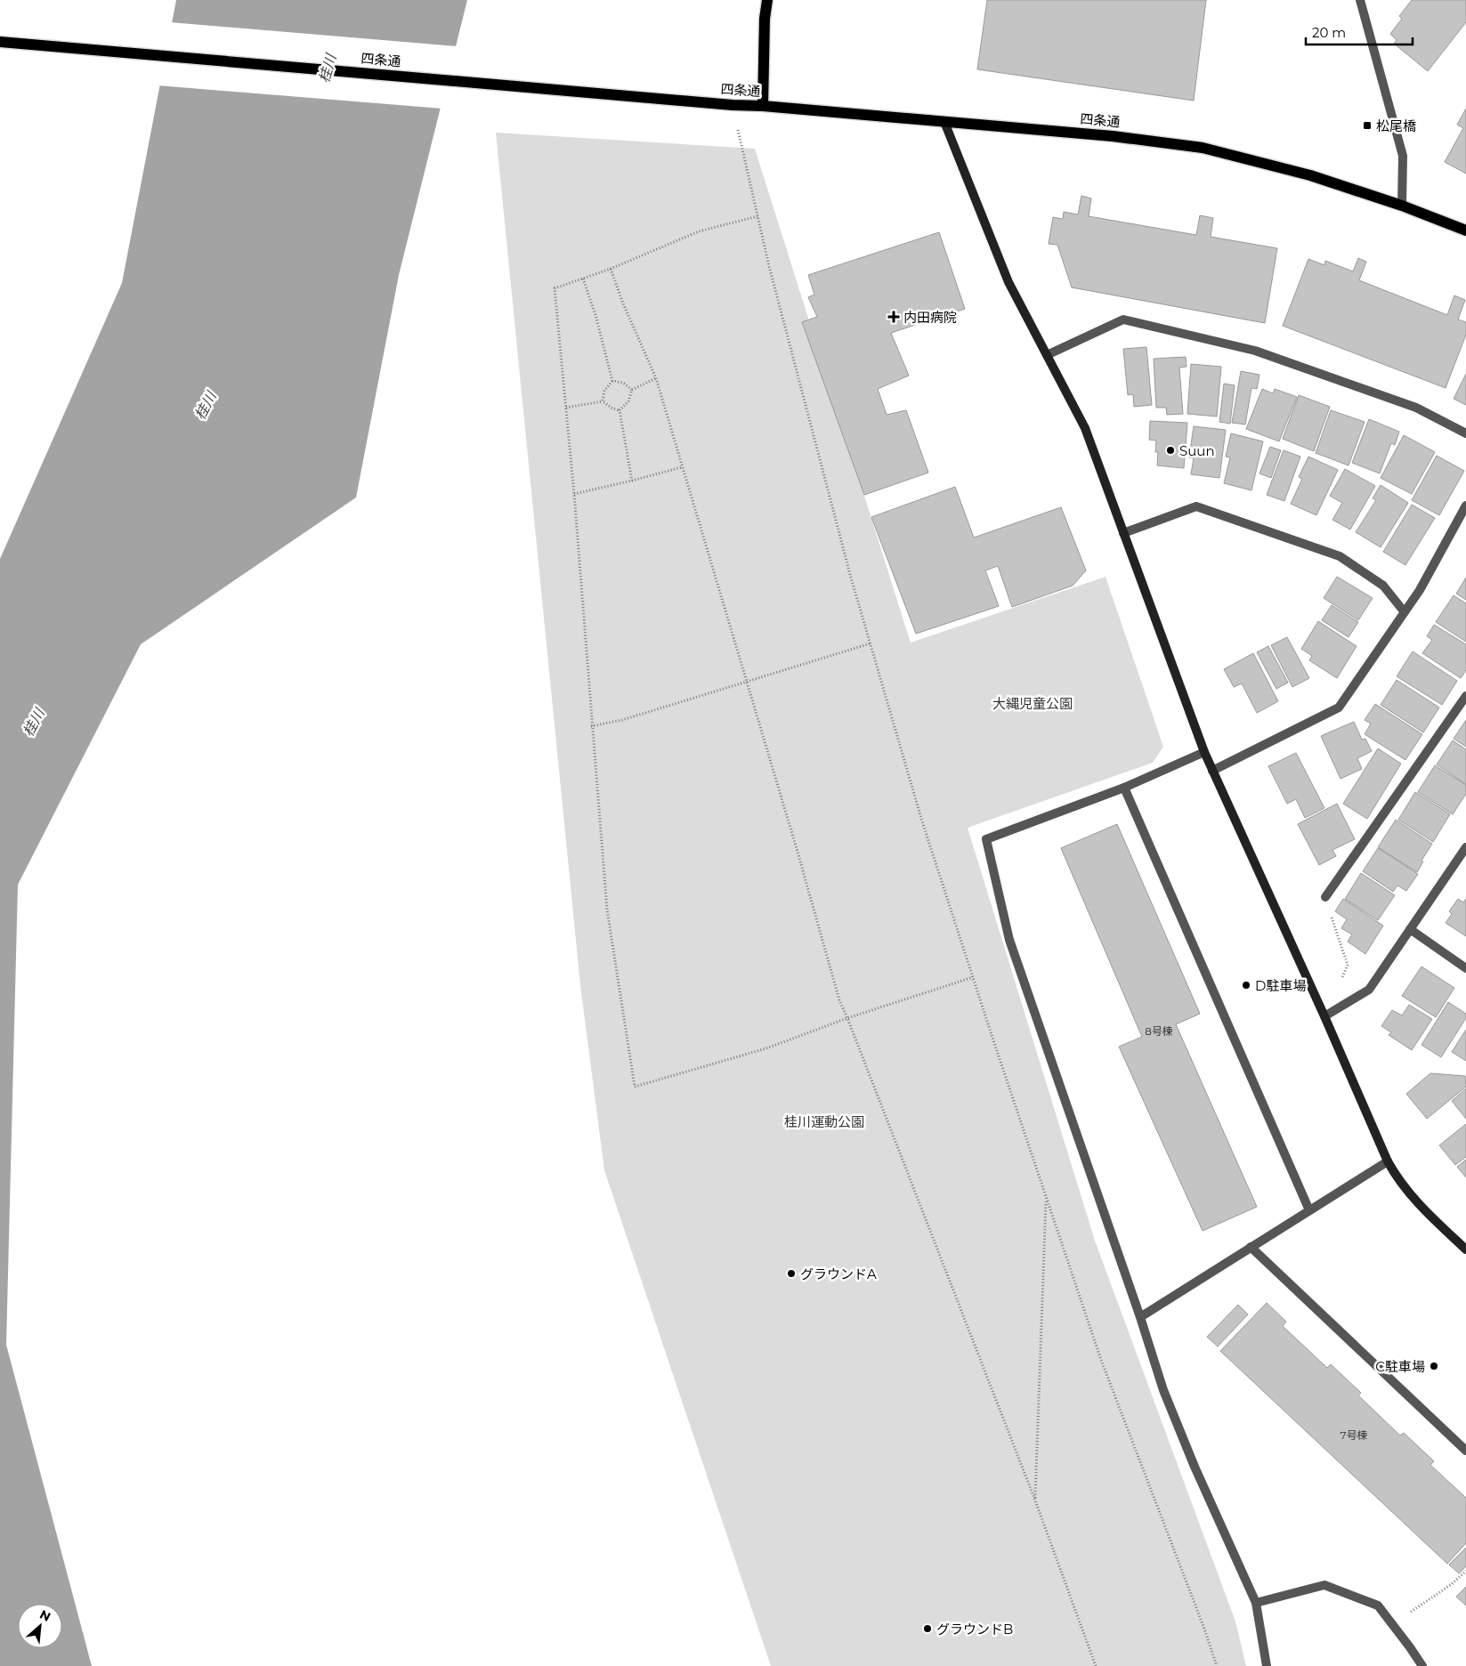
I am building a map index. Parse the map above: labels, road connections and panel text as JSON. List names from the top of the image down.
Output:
{
  "streets": {
    "main road": ["四条通"]
  },
  "water": ["桂川"],
  "parks": ["大縄児童公園", "桂川運動公園"],
  "places": {
    "transit": ["松尾橋"],
    "health": ["内田病院"],
    "other": [
      "Suun",
      "D駐車場",
      "グラウンドA",
      "C駐車場",
      "グラウンドB"
    ]
  },
  "house_numbers": ["8号棟", "7号棟"],
  "scale_bar": "20 m",
  "north": "top right"
}
